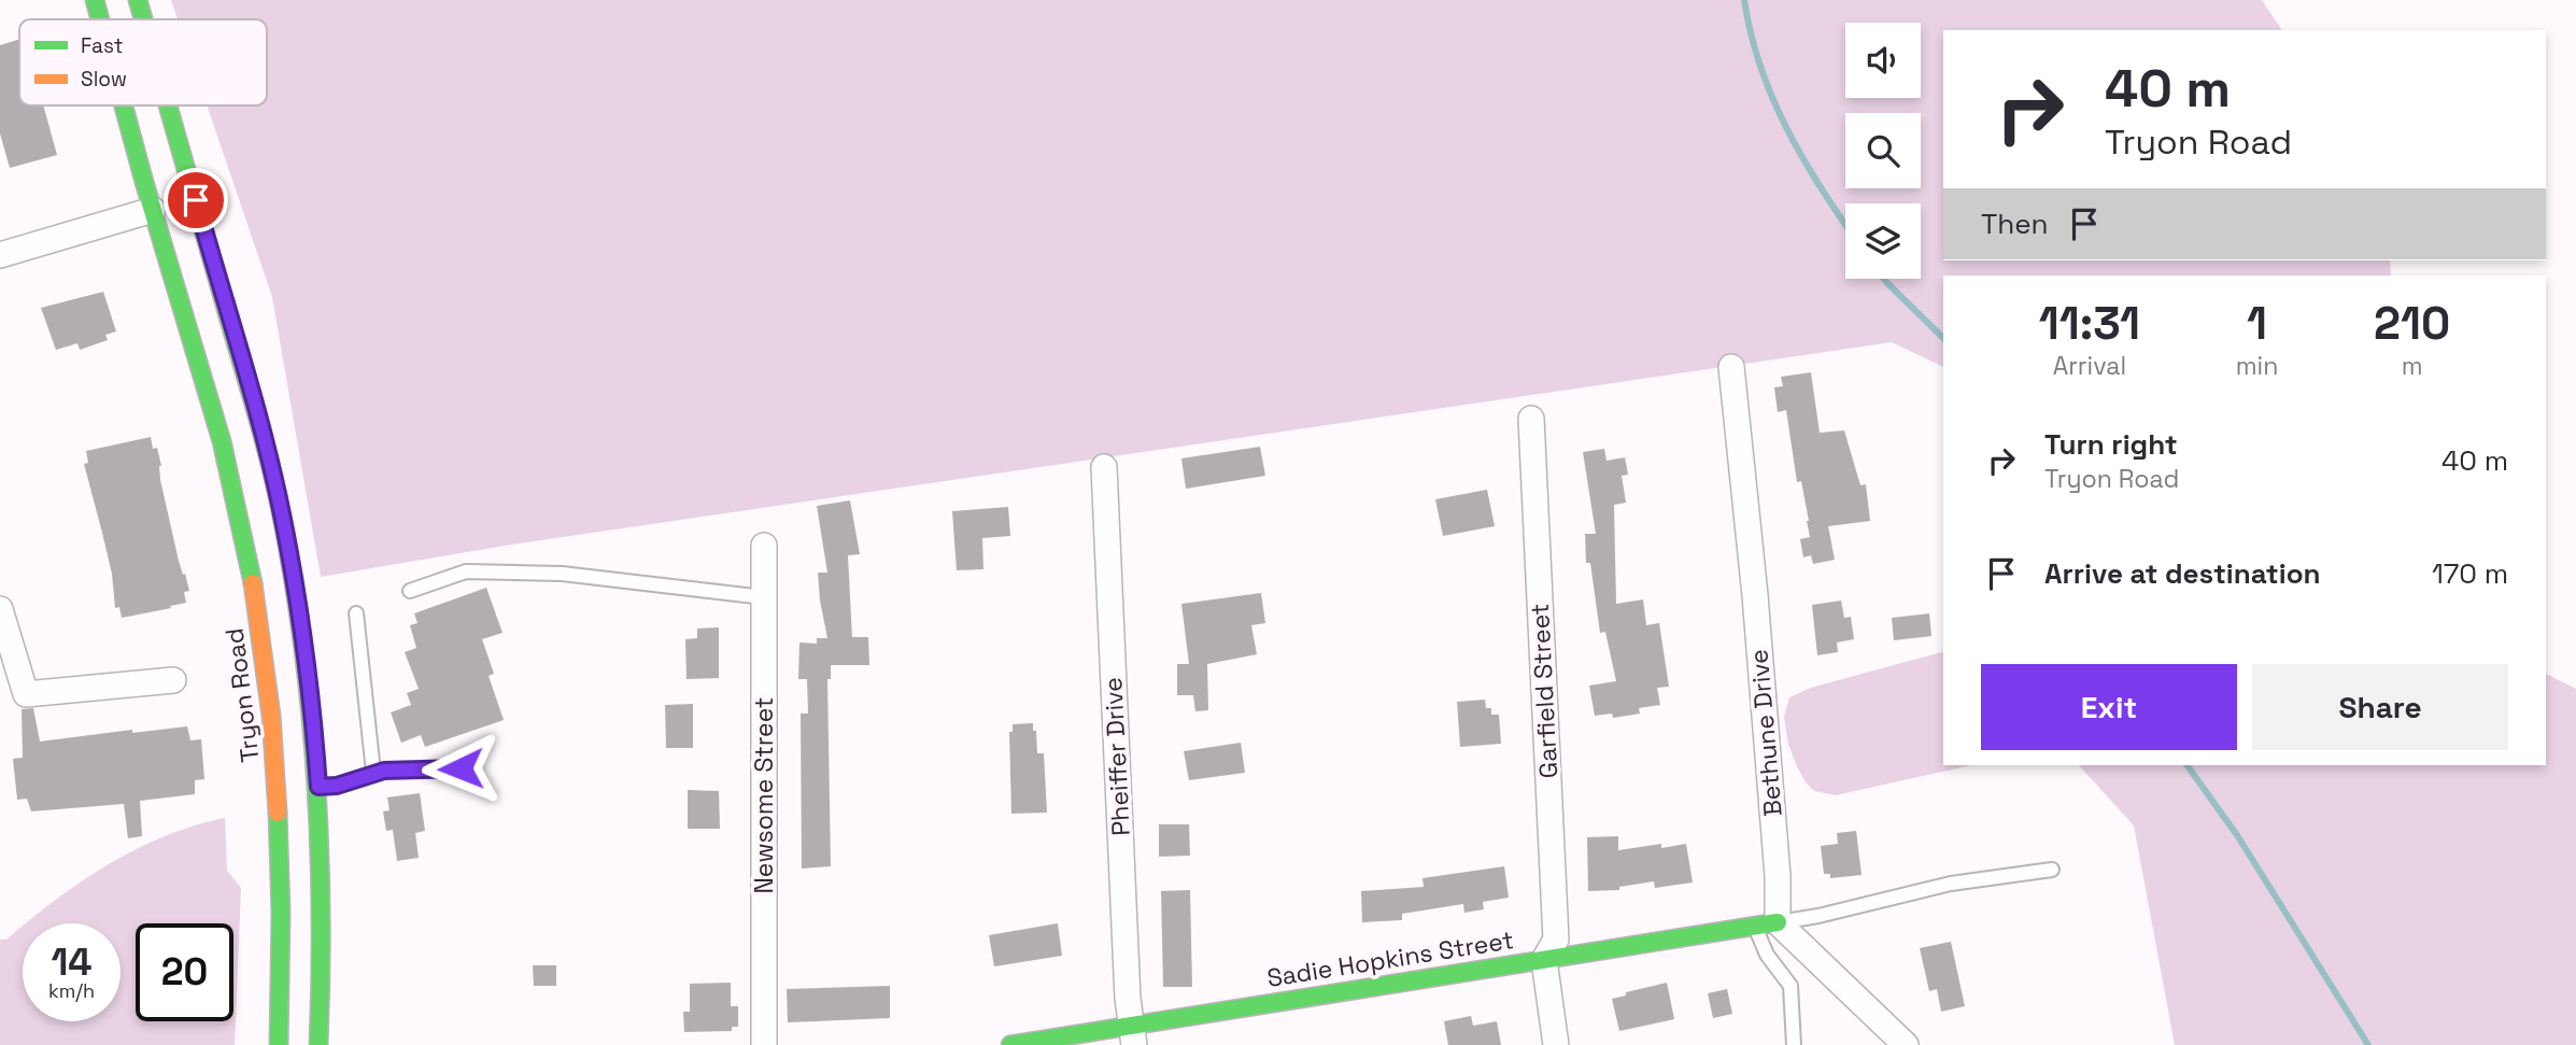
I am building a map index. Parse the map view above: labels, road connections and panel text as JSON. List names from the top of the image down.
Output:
{
  "streets": {
    "main road": ["Tryon Road", "Sadie Hopkins Street"],
    "street": [
      "Garfield Street",
      "Bethune Drive",
      "Pheiffer Drive",
      "Newsome Street"
    ]
  },
  "crossings": [
    ["Garfield Street", "Sadie Hopkins Street"],
    ["Bethune Drive", "Sadie Hopkins Street"],
    ["Pheiffer Drive", "Sadie Hopkins Street"]
  ],
  "legend": ["Fast", "Slow"],
  "page": {
    "turn": ["40 m", "Tryon Road"],
    "then": "Then",
    "eta": [
      "11:31",
      "Arrival",
      "1",
      "min",
      "210",
      "m"
    ],
    "list": [
      {
        "name": "Turn right",
        "note": "Tryon Road",
        "value": "40 m"
      },
      {
        "name": "Arrive at destination",
        "value": "170 m"
      }
    ],
    "buttons": ["Exit", "Share"],
    "speed": "14 km/h",
    "limit": "20"
  }
}
